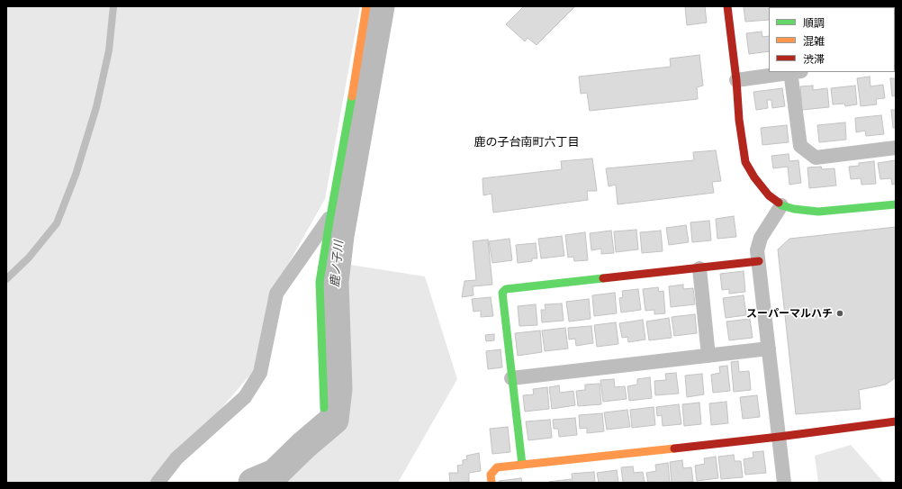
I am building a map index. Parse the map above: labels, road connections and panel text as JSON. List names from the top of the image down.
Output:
{
  "districts": ["鹿の子台南町六丁目"],
  "water": ["鹿ノ子川"],
  "places": ["スーパーマルハチ"],
  "legend": ["順調", "混雑", "渋滞"]
}
